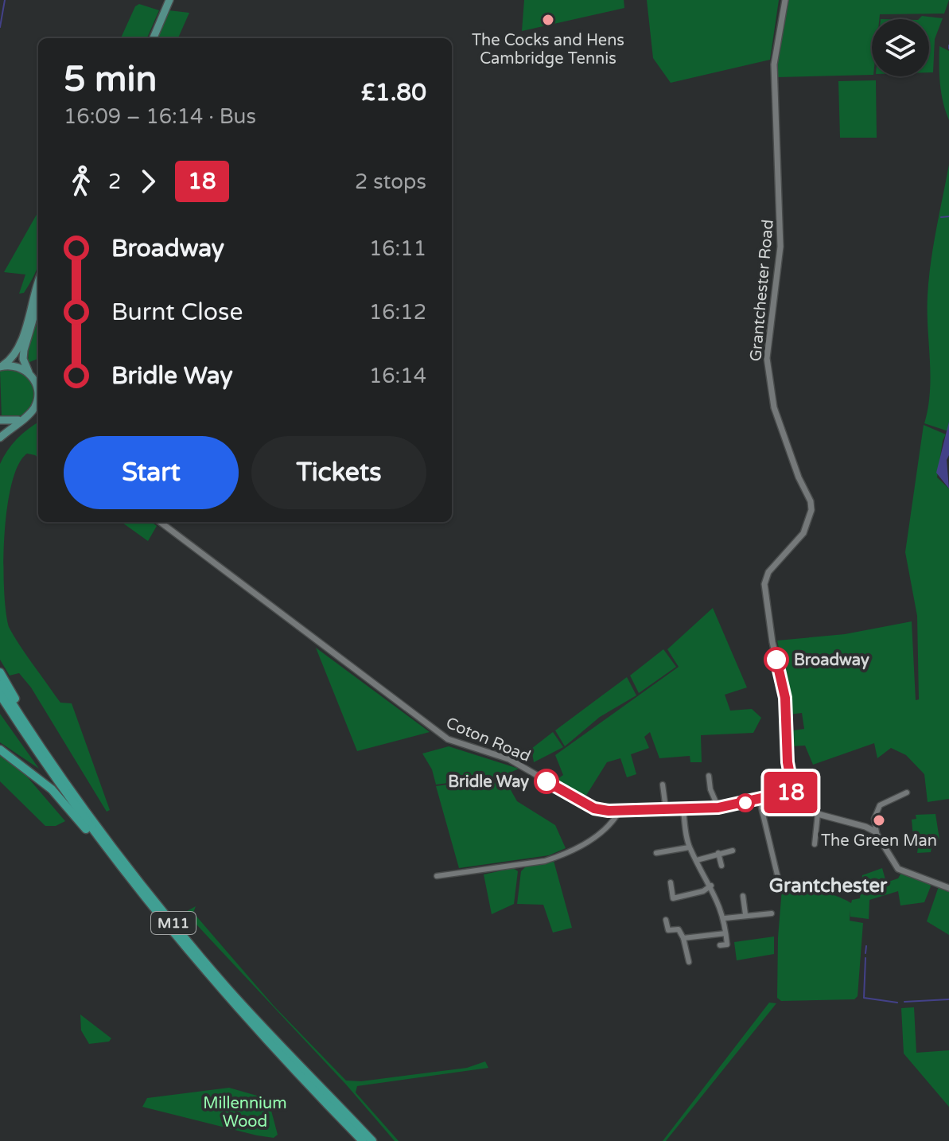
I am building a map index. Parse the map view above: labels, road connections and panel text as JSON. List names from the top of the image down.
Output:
{
  "streets": {
    "highway": ["M11"],
    "street": ["Grantchester Road", "Coton Road"]
  },
  "crossings": [
    ["Grantchester Road", "Coton Road"]
  ],
  "districts": ["Grantchester"],
  "parks": ["Millennium Wood"],
  "places": [
    "The Cocks and Hens Cambridge Tennis",
    "Broadway",
    "Bridle Way",
    "The Green Man"
  ],
  "lines": ["bus line 18"],
  "page": {
    "on_map": "18",
    "heading": ["5 min", "16:09 – 16:14 · Bus", "£1.80"],
    "legs": ["2", "18", "2 stops"],
    "list": [
      {
        "name": "Broadway",
        "value": "16:11"
      },
      {
        "name": "Burnt Close",
        "value": "16:12"
      },
      {
        "name": "Bridle Way",
        "value": "16:14"
      }
    ],
    "buttons": ["Start", "Tickets"]
  }
}
